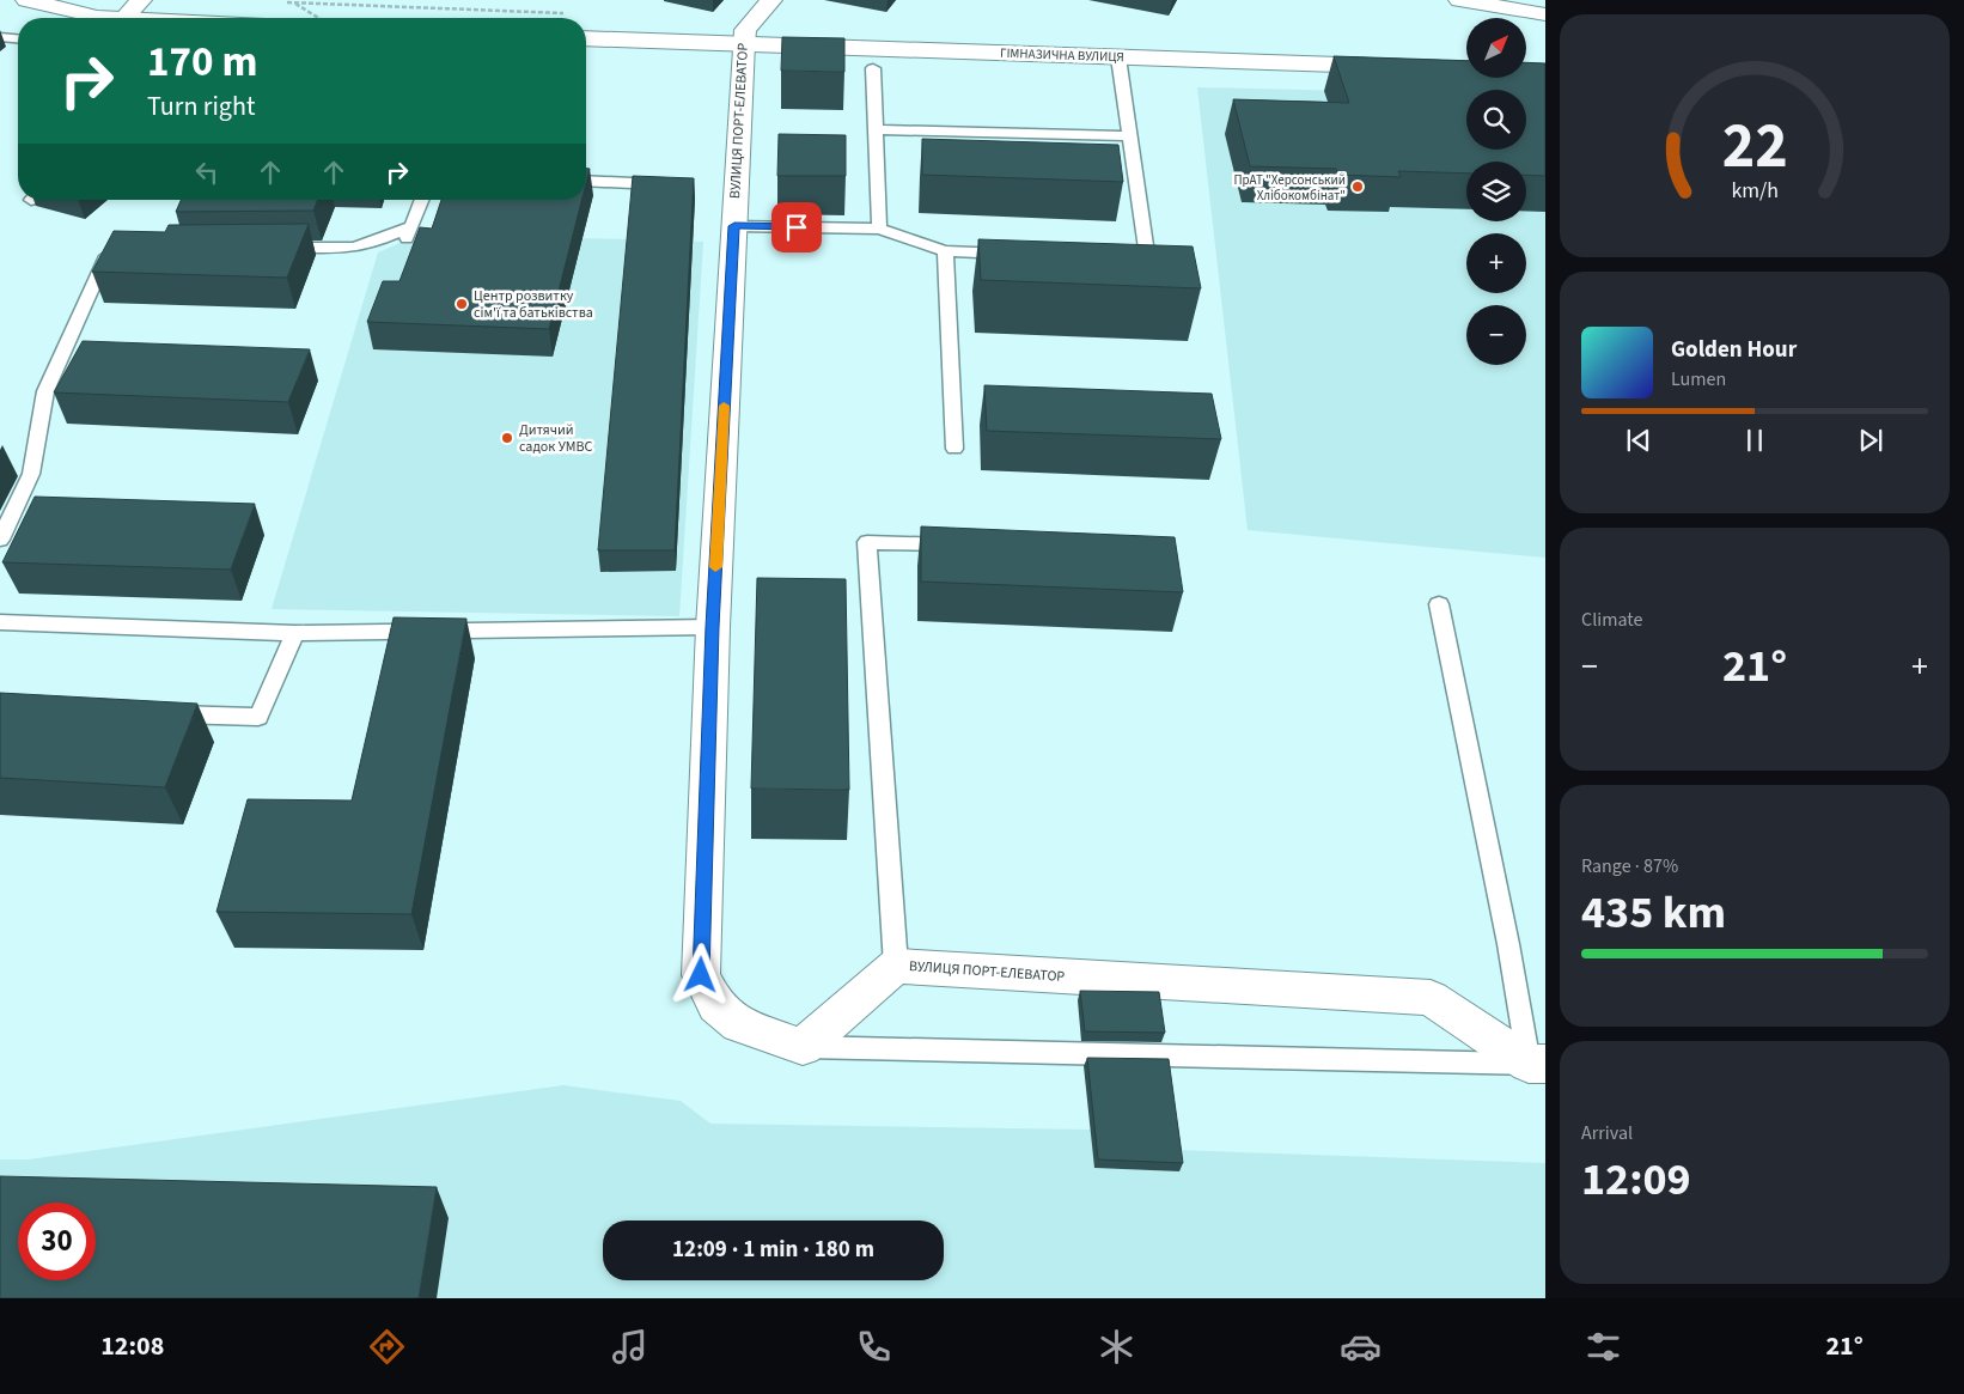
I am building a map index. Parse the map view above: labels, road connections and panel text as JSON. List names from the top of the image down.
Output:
{
  "streets": {
    "street": ["ГІМНАЗИЧНА ВУЛИЦЯ", "ВУЛИЦЯ ПОРТ-ЕЛЕВАТОР"]
  },
  "crossings": [
    ["ГІМНАЗИЧНА ВУЛИЦЯ", "ВУЛИЦЯ ПОРТ-ЕЛЕВАТОР"]
  ],
  "places": ["ПрАТ \"Херсонський Хлібокомбінат\"", "Центр розвитку сім'ї та батьківства", "Дитячий садок УМВС"],
  "north": "top right",
  "page": {
    "map_buttons": ["+", "−"],
    "turn": ["170 m", "Turn right"],
    "song": ["Golden Hour", "Lumen"],
    "tile": [
      "Climate",
      ["Range · 87%", "435 km"],
      ["Arrival", "12:09"]
    ],
    "heat": ["−", "21°", "+"],
    "limit": "30",
    "trip": "12:09 · 1 min · 180 m",
    "tabs": ["12:08", "21°"],
    "gauge": ["22", "km/h"]
  }
}
